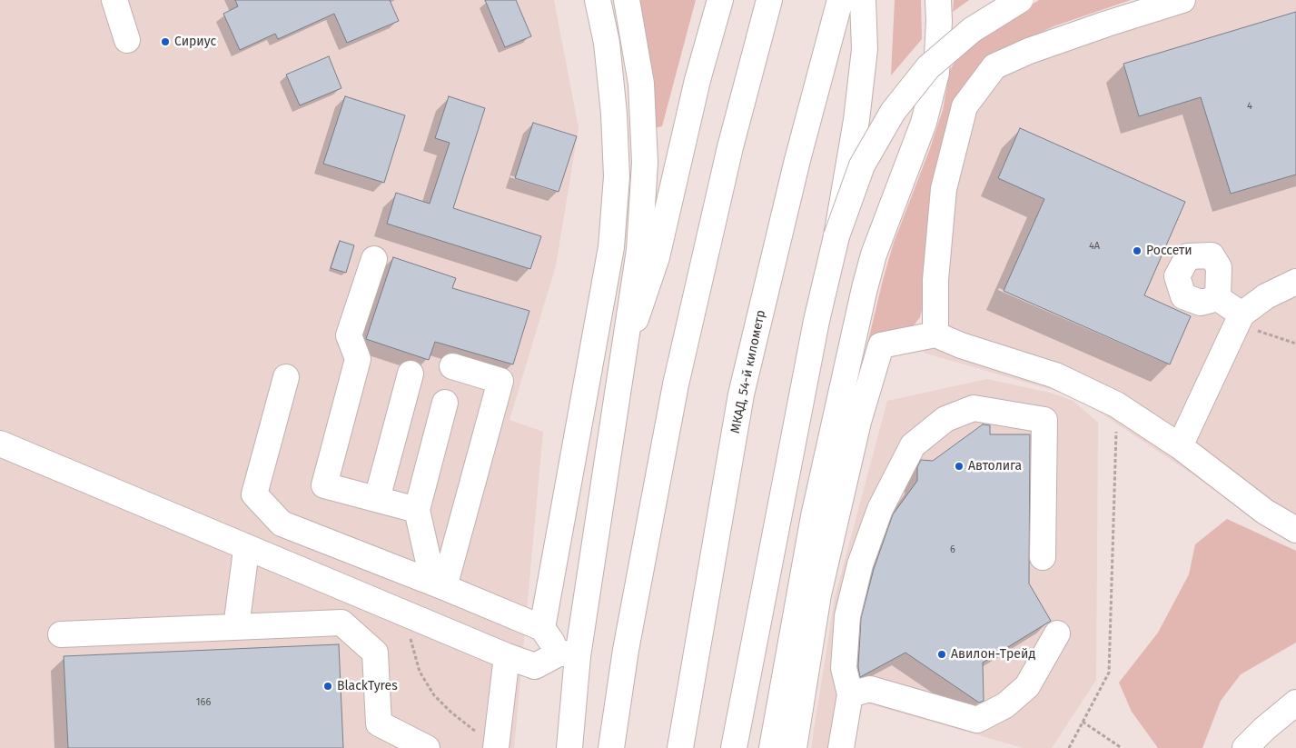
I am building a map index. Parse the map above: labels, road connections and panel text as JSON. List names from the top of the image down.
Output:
{
  "streets": {
    "main road": ["МКАД, 54-й километр"]
  },
  "places": [
    "Сириус",
    "Россети",
    "Автолига",
    "Авилон-Трейд",
    "BlackTyres"
  ],
  "house_numbers": [
    "4",
    "4А",
    "6",
    "166"
  ]
}
